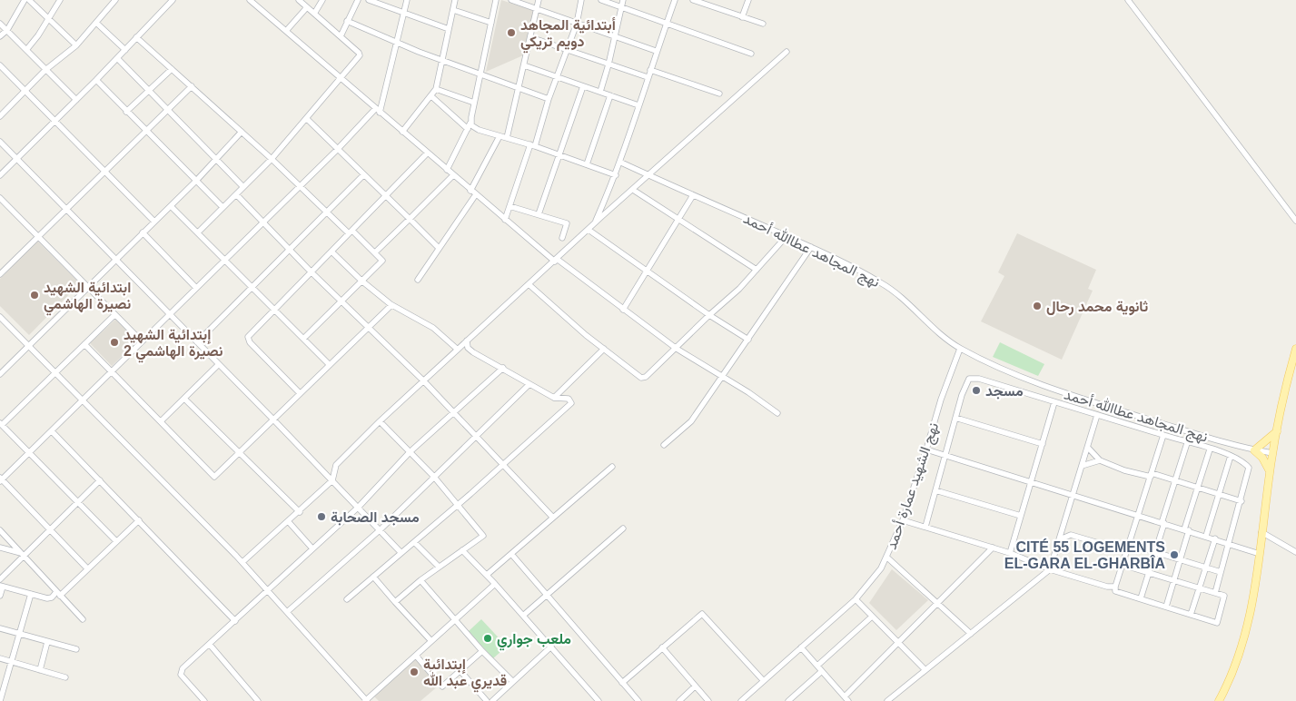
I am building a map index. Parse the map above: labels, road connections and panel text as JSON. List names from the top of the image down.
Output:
{
  "streets": {
    "street": ["نهج المجاهد عطاالله أحمد", "نهج الشهيد عمارة أحمد"]
  },
  "crossings": [
    ["نهج المجاهد عطاالله أحمد", "نهج الشهيد عمارة أحمد"]
  ],
  "places": [
    "أبتدائية المجاهد دويم تريكي",
    "ابتدائية الشهيد نصيرة الهاشمي",
    "ثانوية محمد رحال",
    "إبتدائية الشهيد نصيرة الهاشمي 2",
    "مسجد",
    "مسجد الصحابة",
    "CITÉ 55 LOGEMENTS EL-GARA EL-GHARBÎA",
    "ملعب جواري",
    "إبتدائية قديري عبد الله"
  ]
}
